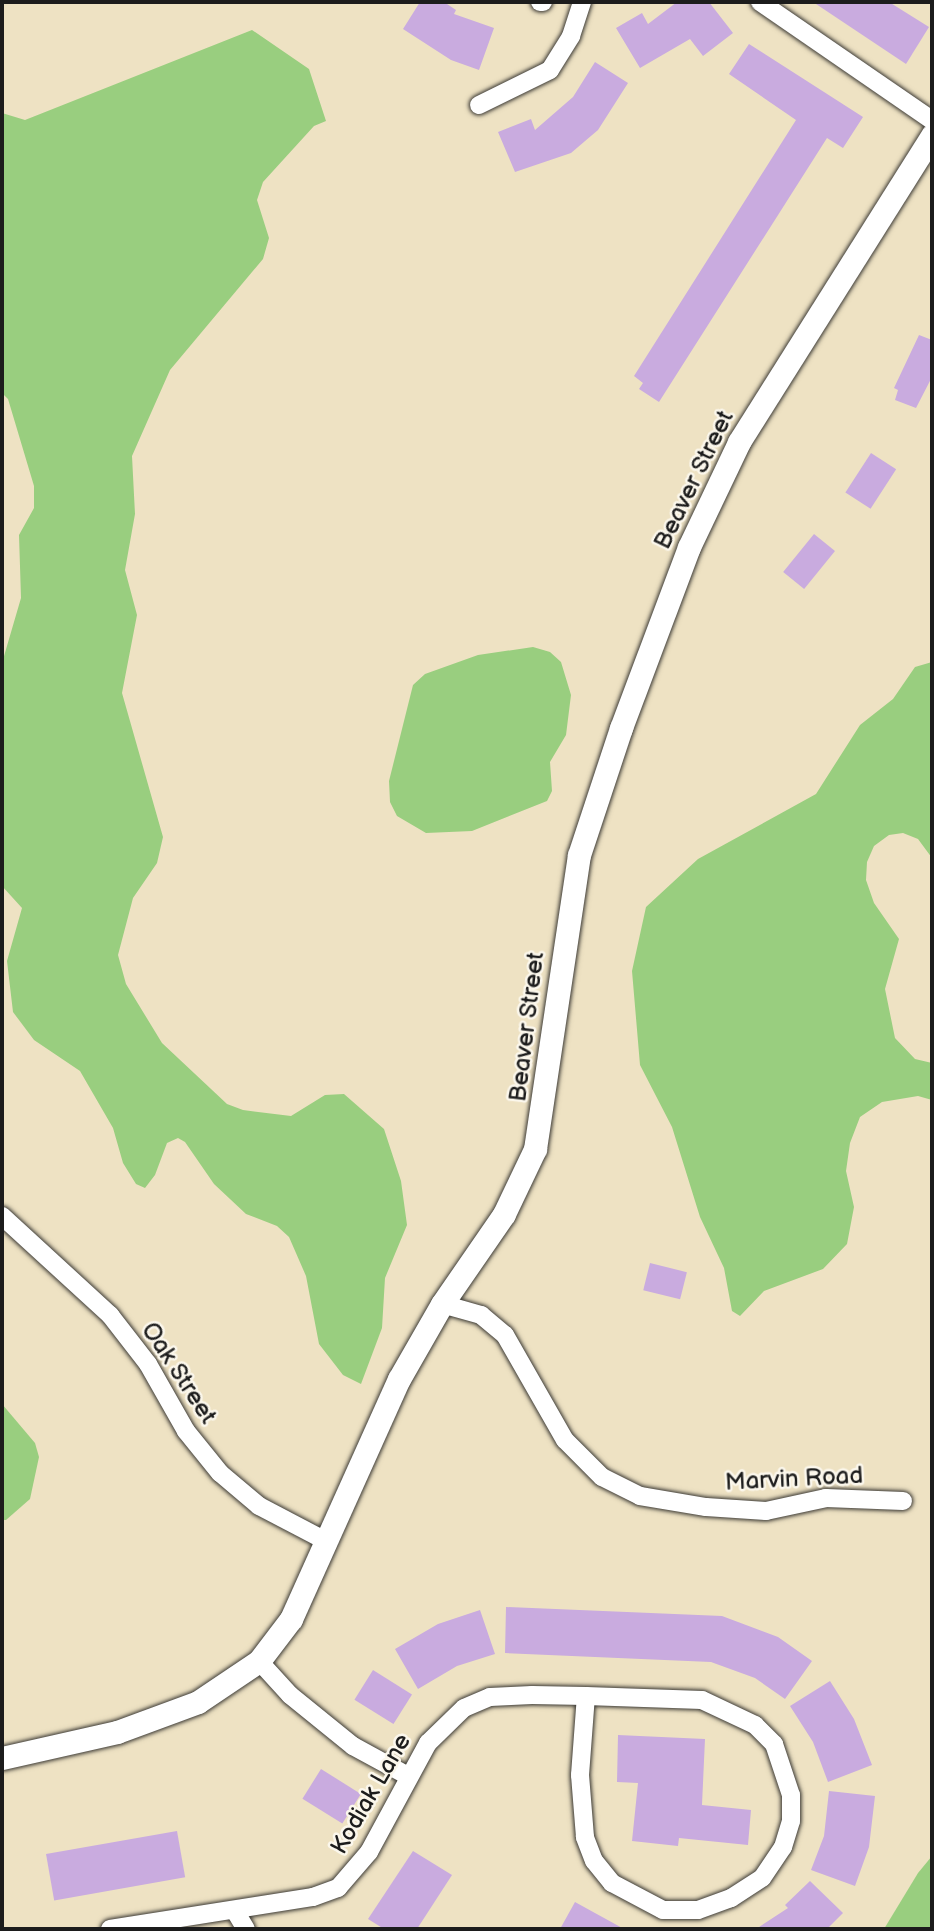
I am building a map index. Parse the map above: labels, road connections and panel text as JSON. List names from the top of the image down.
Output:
{
  "streets": {
    "street": [
      "Beaver Street",
      "Oak Street",
      "Marvin Road",
      "Kodiak Lane"
    ]
  },
  "crossings": [
    ["Beaver Street", "Oak Street"],
    ["Beaver Street", "Marvin Road"]
  ]
}
